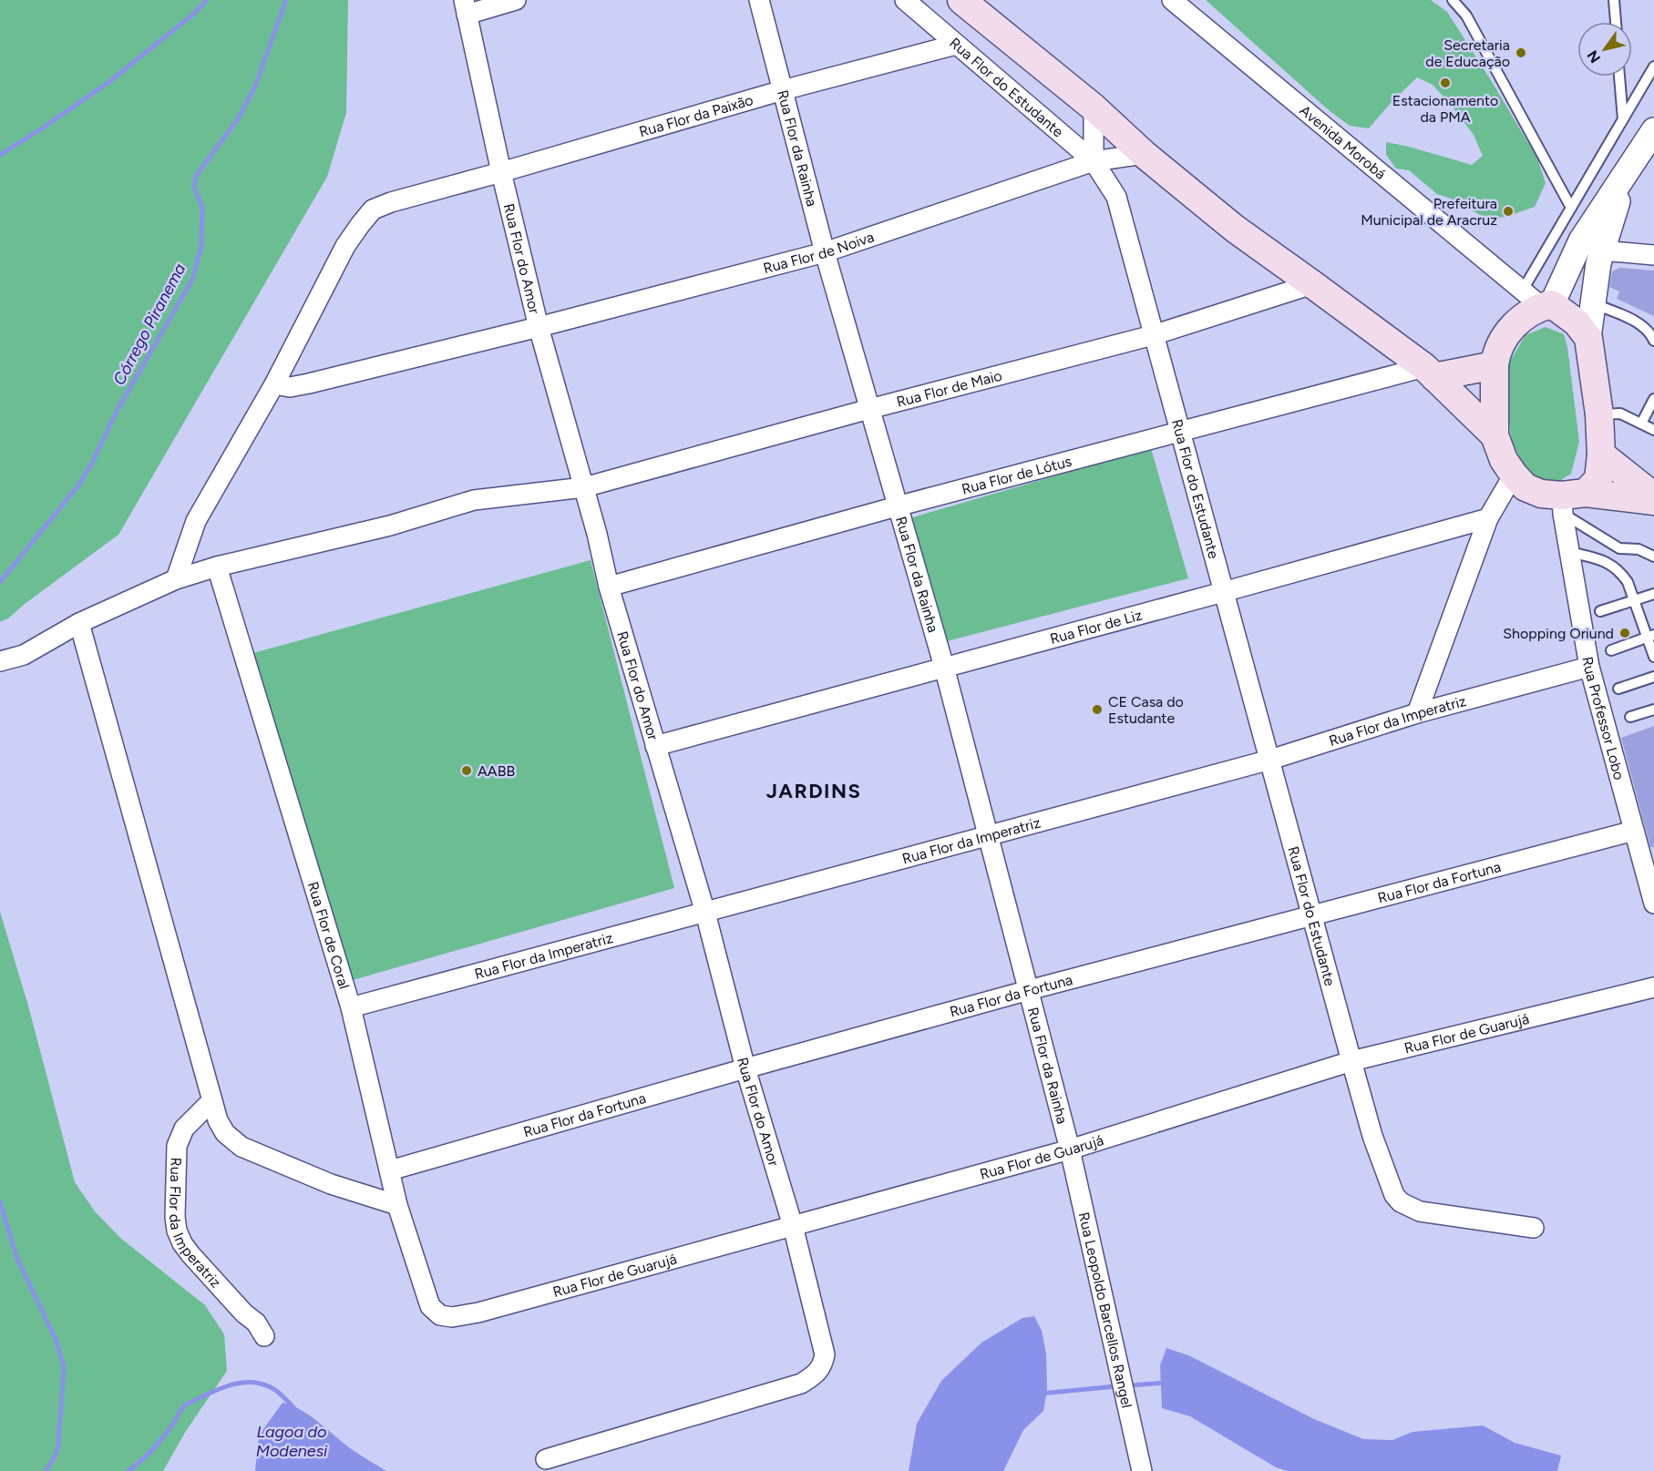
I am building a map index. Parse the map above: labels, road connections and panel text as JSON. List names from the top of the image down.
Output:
{
  "streets": {
    "street": [
      "Rua Flor do Estudante",
      "Rua Flor da Paixão",
      "Avenida Morobá",
      "Rua Flor da Rainha",
      "Rua Flor de Noiva",
      "Rua Flor do Amor",
      "Rua Flor de Maio",
      "Rua Flor de Lótus",
      "Rua Flor de Liz",
      "Rua Professor Lobo",
      "Rua Flor da Imperatriz",
      "Rua Flor da Fortuna",
      "Rua Flor de Coral",
      "Rua Flor de Guarujá",
      "Rua Leopoldo Barcellos Rangel"
    ]
  },
  "crossings": [
    ["Rua Flor do Estudante", "Rua Flor da Paixão"],
    ["Rua Flor do Estudante", "Rua Flor de Noiva"],
    ["Rua Flor do Estudante", "Rua Flor de Maio"],
    ["Rua Flor do Estudante", "Rua Flor de Lótus"],
    ["Rua Flor do Estudante", "Rua Flor de Liz"],
    ["Rua Flor do Estudante", "Rua Flor da Imperatriz"],
    ["Rua Flor do Estudante", "Rua Flor da Fortuna"],
    ["Rua Flor do Estudante", "Rua Flor de Guarujá"],
    ["Rua Flor da Paixão", "Rua Flor da Rainha"],
    ["Rua Flor da Paixão", "Rua Flor de Noiva"],
    ["Rua Flor da Paixão", "Rua Flor do Amor"],
    ["Rua Flor da Paixão", "Rua Flor de Maio"],
    ["Rua Flor da Rainha", "Rua Flor de Noiva"],
    ["Rua Flor da Rainha", "Rua Flor de Maio"],
    ["Rua Flor da Rainha", "Rua Flor de Lótus"],
    ["Rua Flor da Rainha", "Rua Flor de Liz"],
    ["Rua Flor da Rainha", "Rua Flor da Imperatriz"],
    ["Rua Flor da Rainha", "Rua Flor da Fortuna"],
    ["Rua Flor da Rainha", "Rua Flor de Guarujá"],
    ["Rua Flor da Rainha", "Rua Leopoldo Barcellos Rangel"],
    ["Rua Flor de Noiva", "Rua Flor do Amor"],
    ["Rua Flor do Amor", "Rua Flor de Maio"],
    ["Rua Flor do Amor", "Rua Flor de Lótus"],
    ["Rua Flor do Amor", "Rua Flor de Liz"],
    ["Rua Flor do Amor", "Rua Flor da Imperatriz"],
    ["Rua Flor do Amor", "Rua Flor da Fortuna"],
    ["Rua Flor do Amor", "Rua Flor de Guarujá"],
    ["Rua Flor de Maio", "Rua Flor de Coral"],
    ["Rua Professor Lobo", "Rua Flor da Imperatriz"],
    ["Rua Professor Lobo", "Rua Flor da Fortuna"],
    ["Rua Flor da Imperatriz", "Rua Flor de Coral"],
    ["Rua Flor da Fortuna", "Rua Flor de Coral"],
    ["Rua Flor de Coral", "Rua Flor de Guarujá"],
    ["Rua Flor de Guarujá", "Rua Leopoldo Barcellos Rangel"]
  ],
  "districts": ["JARDINS"],
  "water": ["Córrego Piranema", "Lagoa do Modenesi"],
  "places": [
    "Secretaria de Educação",
    "Estacionamento da PMA",
    "Prefeitura Municipal de Aracruz",
    "Shopping Oriund",
    "CE Casa do Estudante",
    "AABB"
  ],
  "north": "bottom left"
}
